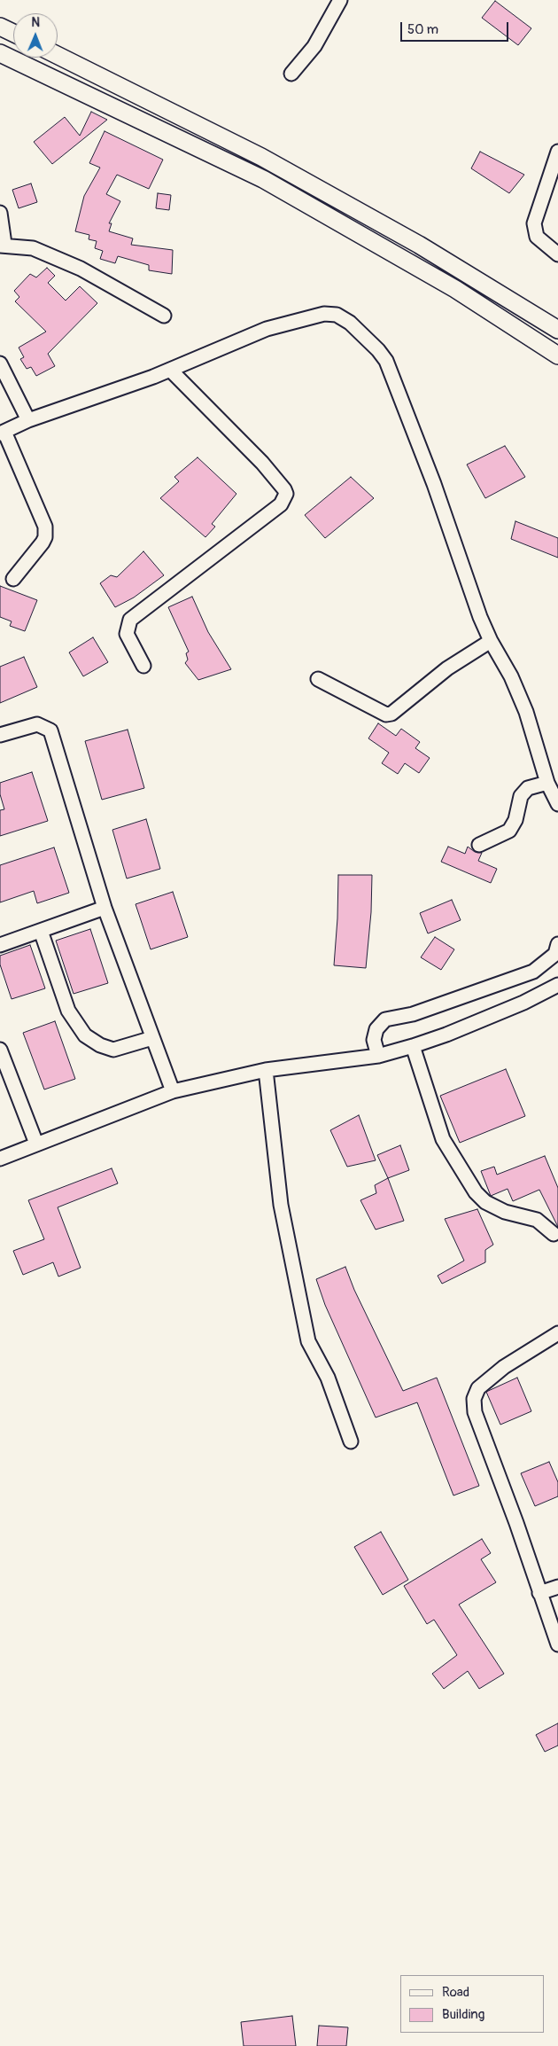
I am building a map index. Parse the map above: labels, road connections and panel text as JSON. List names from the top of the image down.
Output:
{
  "legend": ["Road", "Building"],
  "scale_bar": "50 m",
  "north": "top"
}
